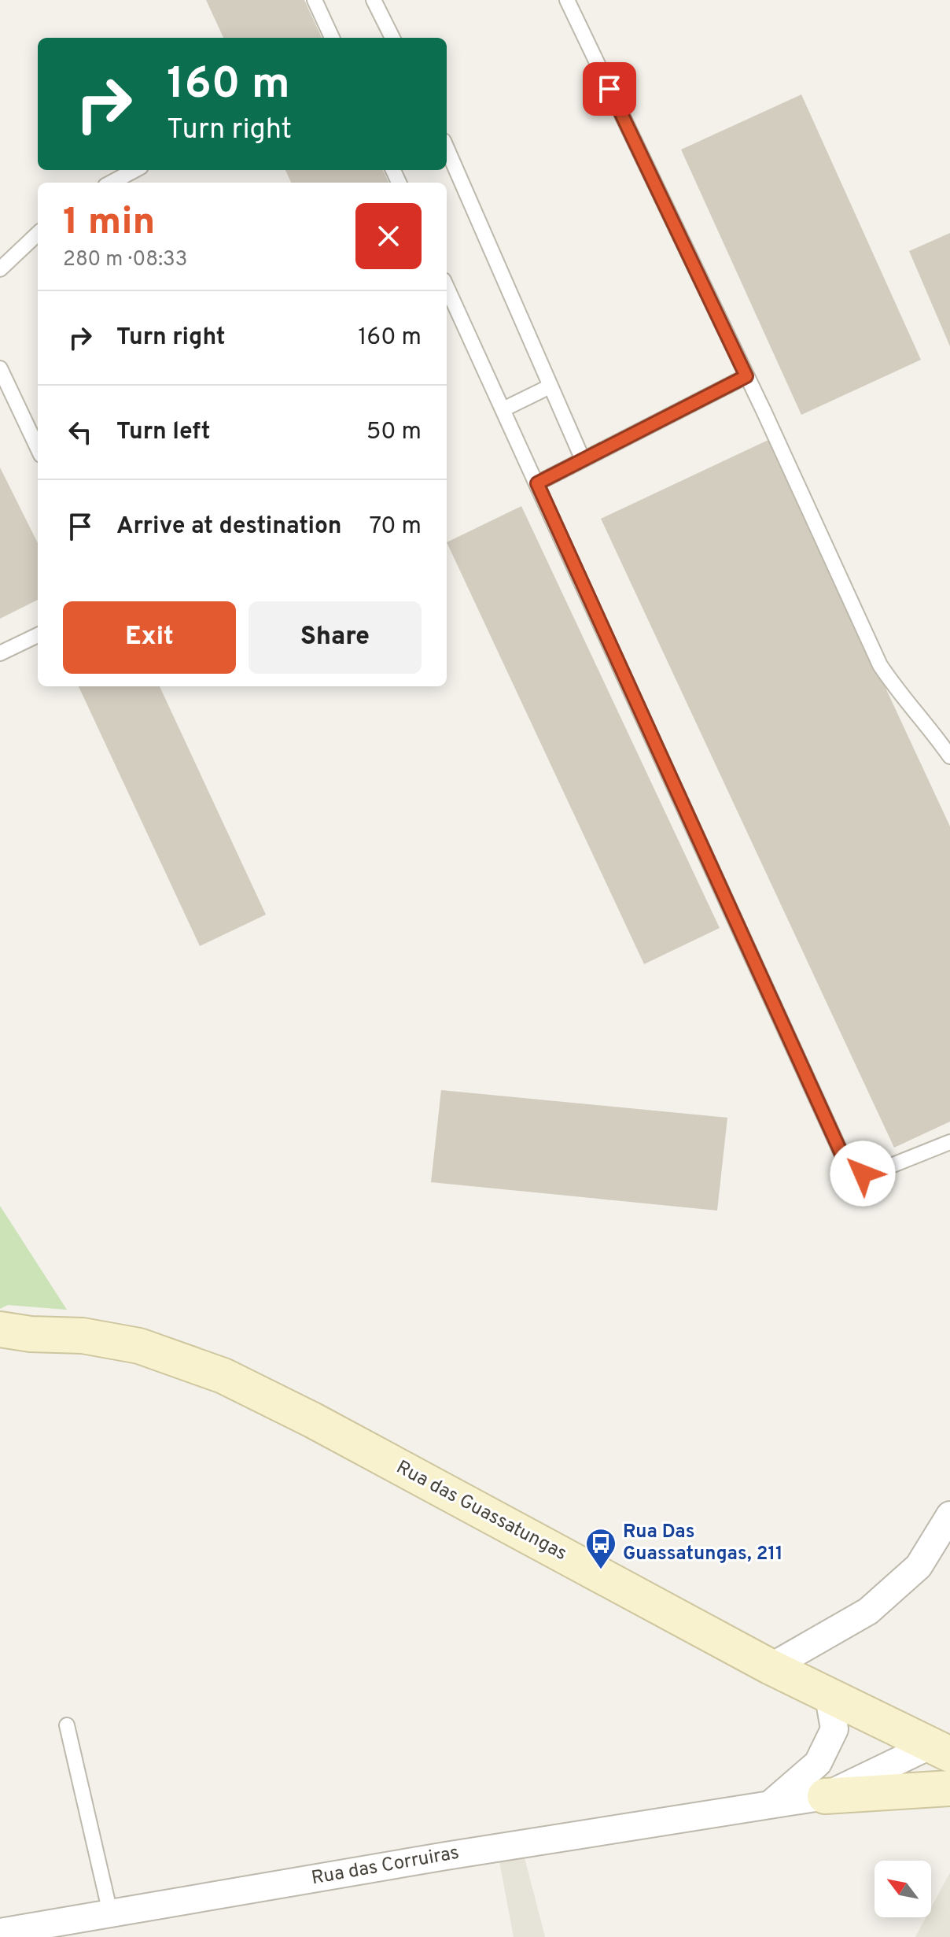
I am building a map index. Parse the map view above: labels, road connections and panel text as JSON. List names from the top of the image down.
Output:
{
  "streets": {
    "street": ["Rua das Guassatungas", "Rua das Corruiras"]
  },
  "crossings": [
    ["Rua das Guassatungas", "Rua das Corruiras"]
  ],
  "places": {
    "bus stop": ["Rua Das Guassatungas, 211"]
  },
  "north": "top left",
  "page": {
    "turn": ["160 m", "Turn right"],
    "heading": ["1 min", "280 m · 08:33"],
    "list": [
      {
        "name": "Turn right",
        "value": "160 m"
      },
      {
        "name": "Turn left",
        "value": "50 m"
      },
      {
        "name": "Arrive at destination",
        "value": "70 m"
      }
    ],
    "buttons": ["Exit", "Share"]
  }
}
